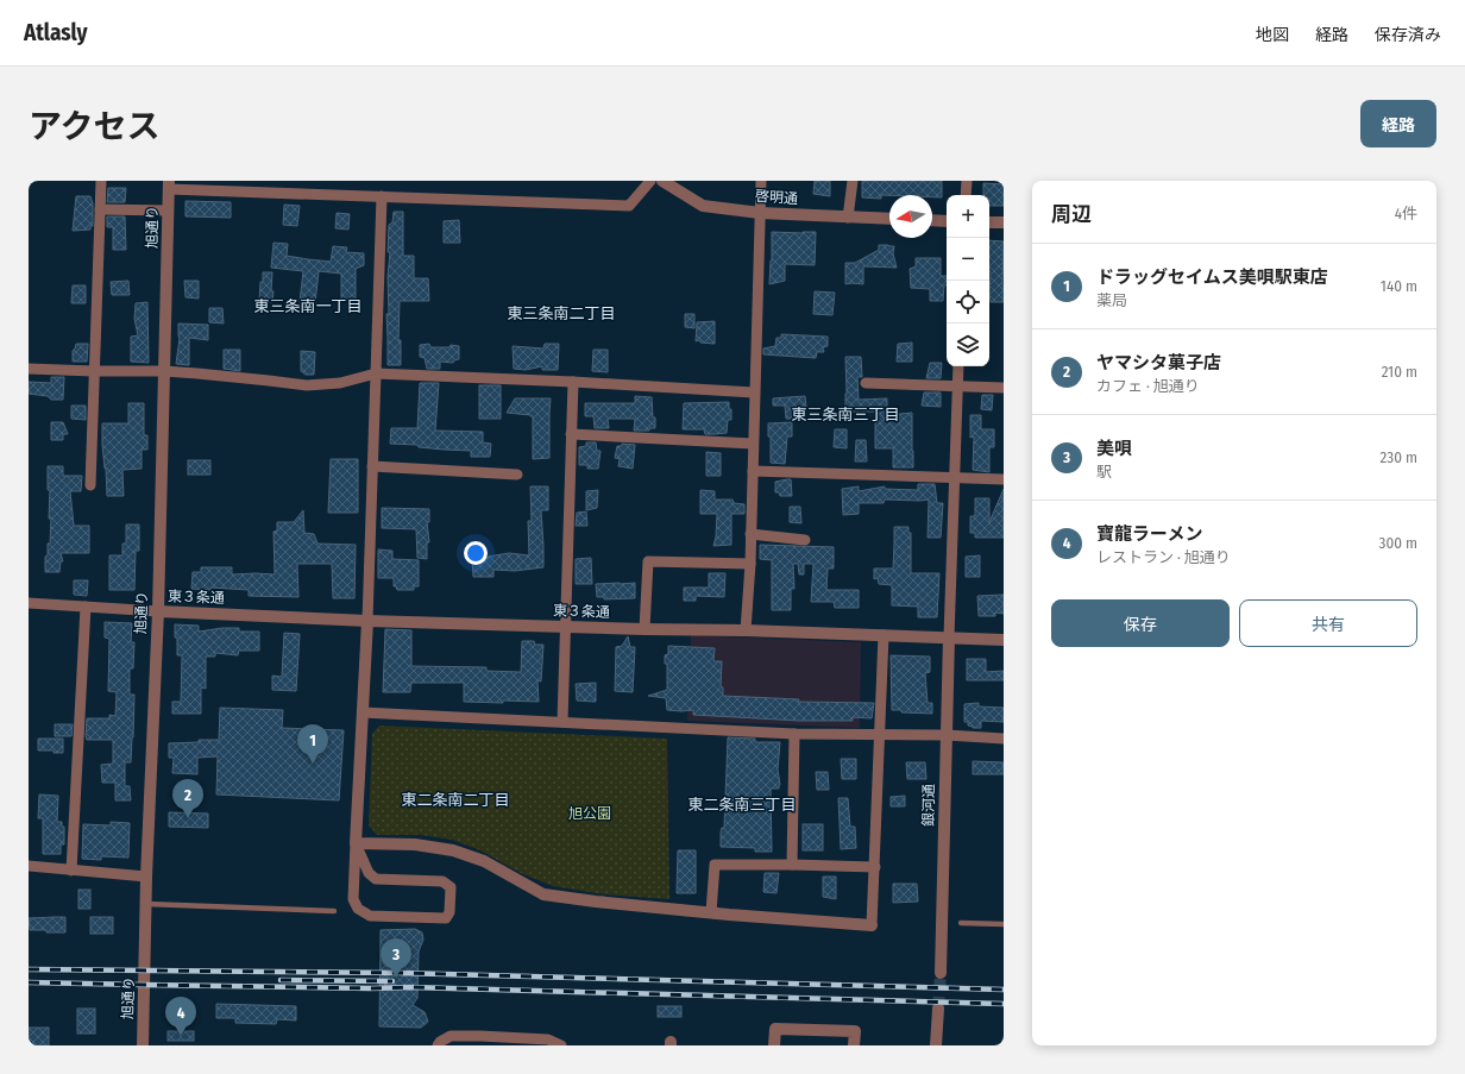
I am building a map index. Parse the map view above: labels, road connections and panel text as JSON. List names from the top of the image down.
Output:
{
  "streets": {
    "street": [
      "啓明通",
      "旭通り",
      "東３条通",
      "銀河通"
    ]
  },
  "crossings": [
    ["旭通り", "東３条通"],
    ["東３条通", "銀河通"]
  ],
  "districts": [
    "東三条南一丁目",
    "東三条南二丁目",
    "東三条南三丁目",
    "東二条南二丁目",
    "東二条南三丁目"
  ],
  "parks": ["旭公園"],
  "north": "left",
  "page": {
    "header": "Atlasly",
    "nav": ["地図", "経路", "保存済み"],
    "title": "アクセス",
    "buttons": [
      "経路",
      ["保存", "共有"]
    ],
    "heading": ["周辺", "4件"],
    "map_buttons": ["+", "−"],
    "list": [
      {
        "mark": "1",
        "name": "ドラッグセイムス美唄駅東店",
        "note": "薬局",
        "value": "140 m"
      },
      {
        "mark": "2",
        "name": "ヤマシタ菓子店",
        "note": "カフェ · 旭通り",
        "value": "210 m"
      },
      {
        "mark": "3",
        "name": "美唄",
        "note": "駅",
        "value": "230 m"
      },
      {
        "mark": "4",
        "name": "寶龍ラーメン",
        "note": "レストラン · 旭通り",
        "value": "300 m"
      }
    ],
    "pins": [
      "1",
      "2",
      "3",
      "4"
    ]
  }
}
